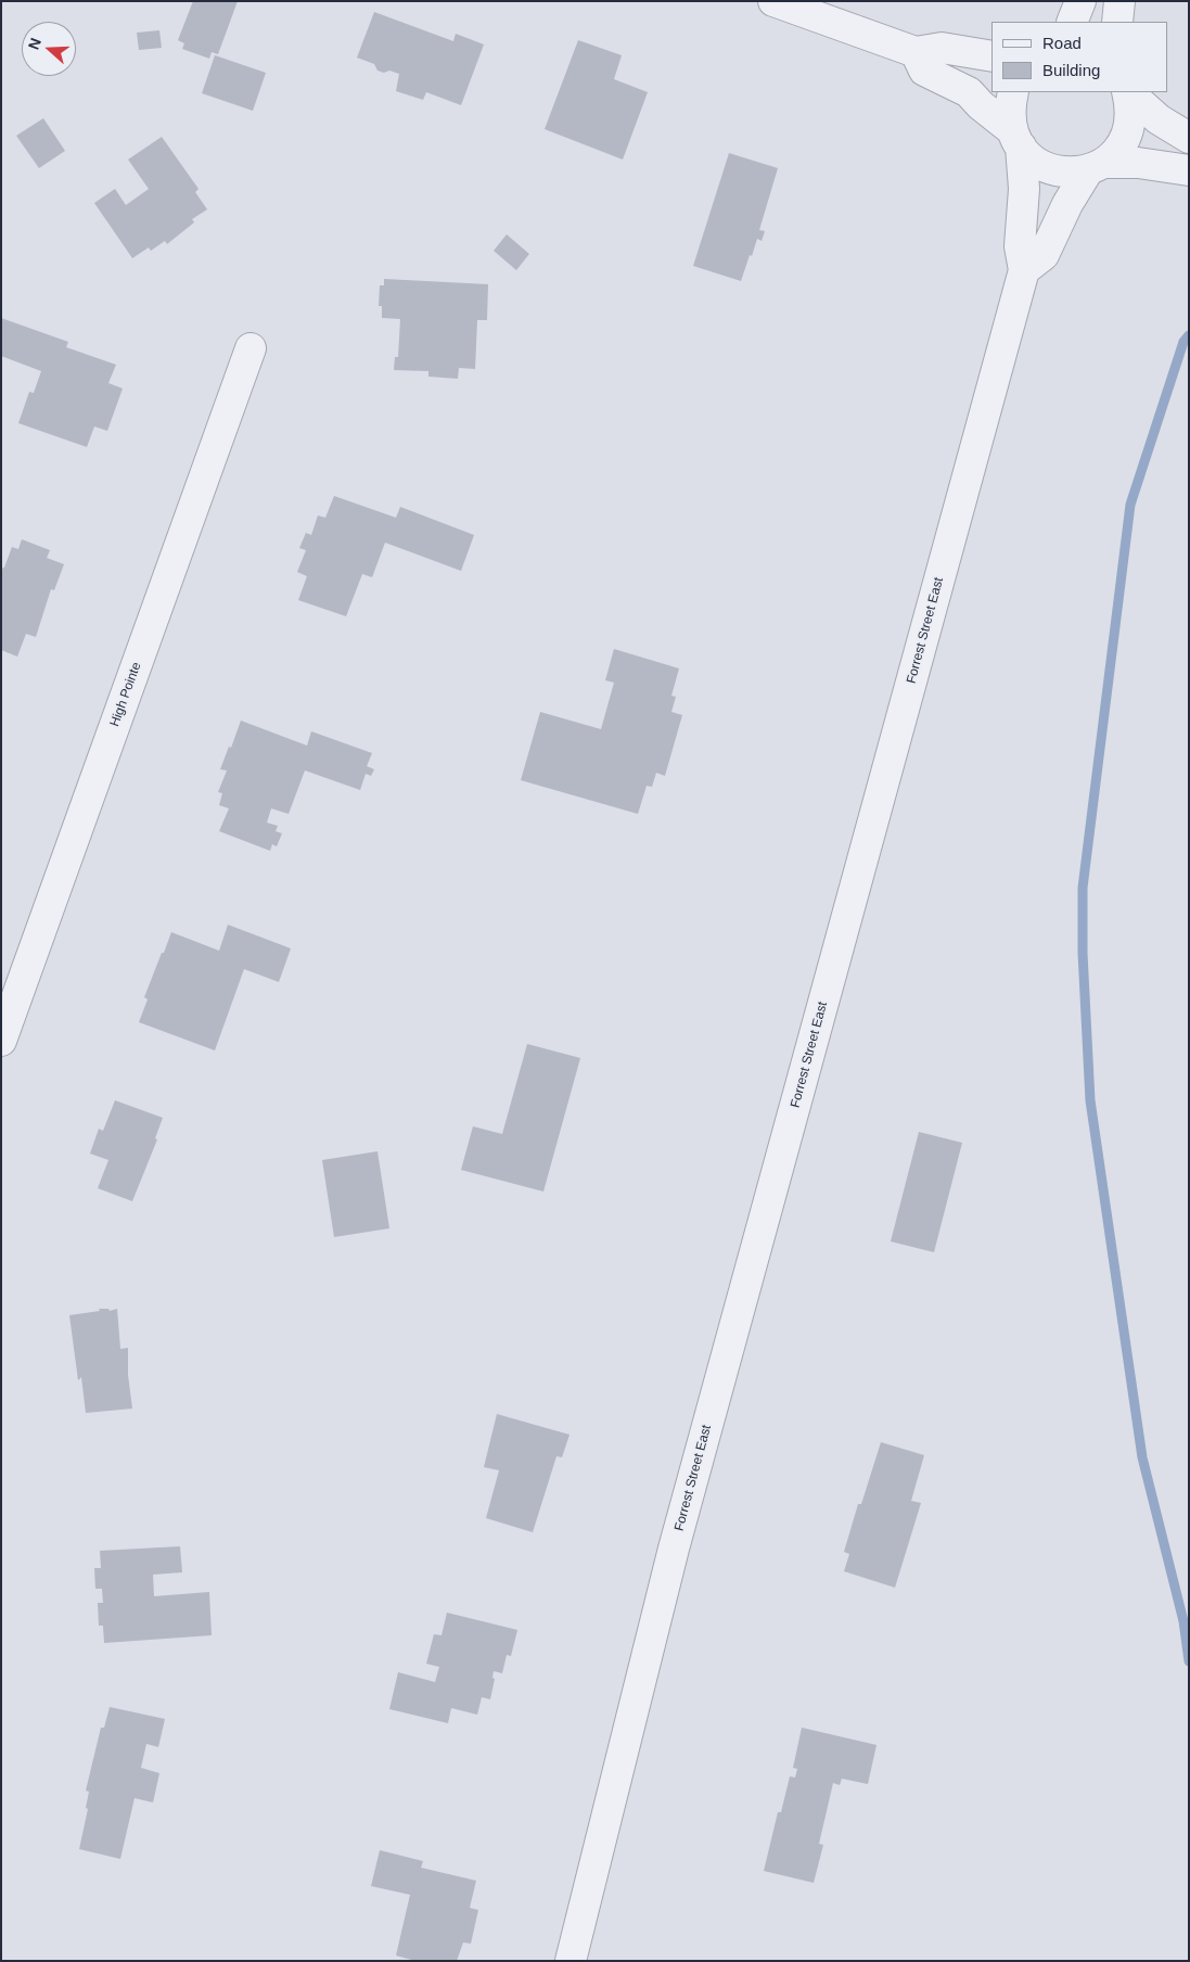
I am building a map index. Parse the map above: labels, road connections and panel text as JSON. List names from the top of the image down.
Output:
{
  "streets": {
    "street": ["Forrest Street East", "High Pointe"]
  },
  "legend": ["Road", "Building"],
  "north": "left"
}
